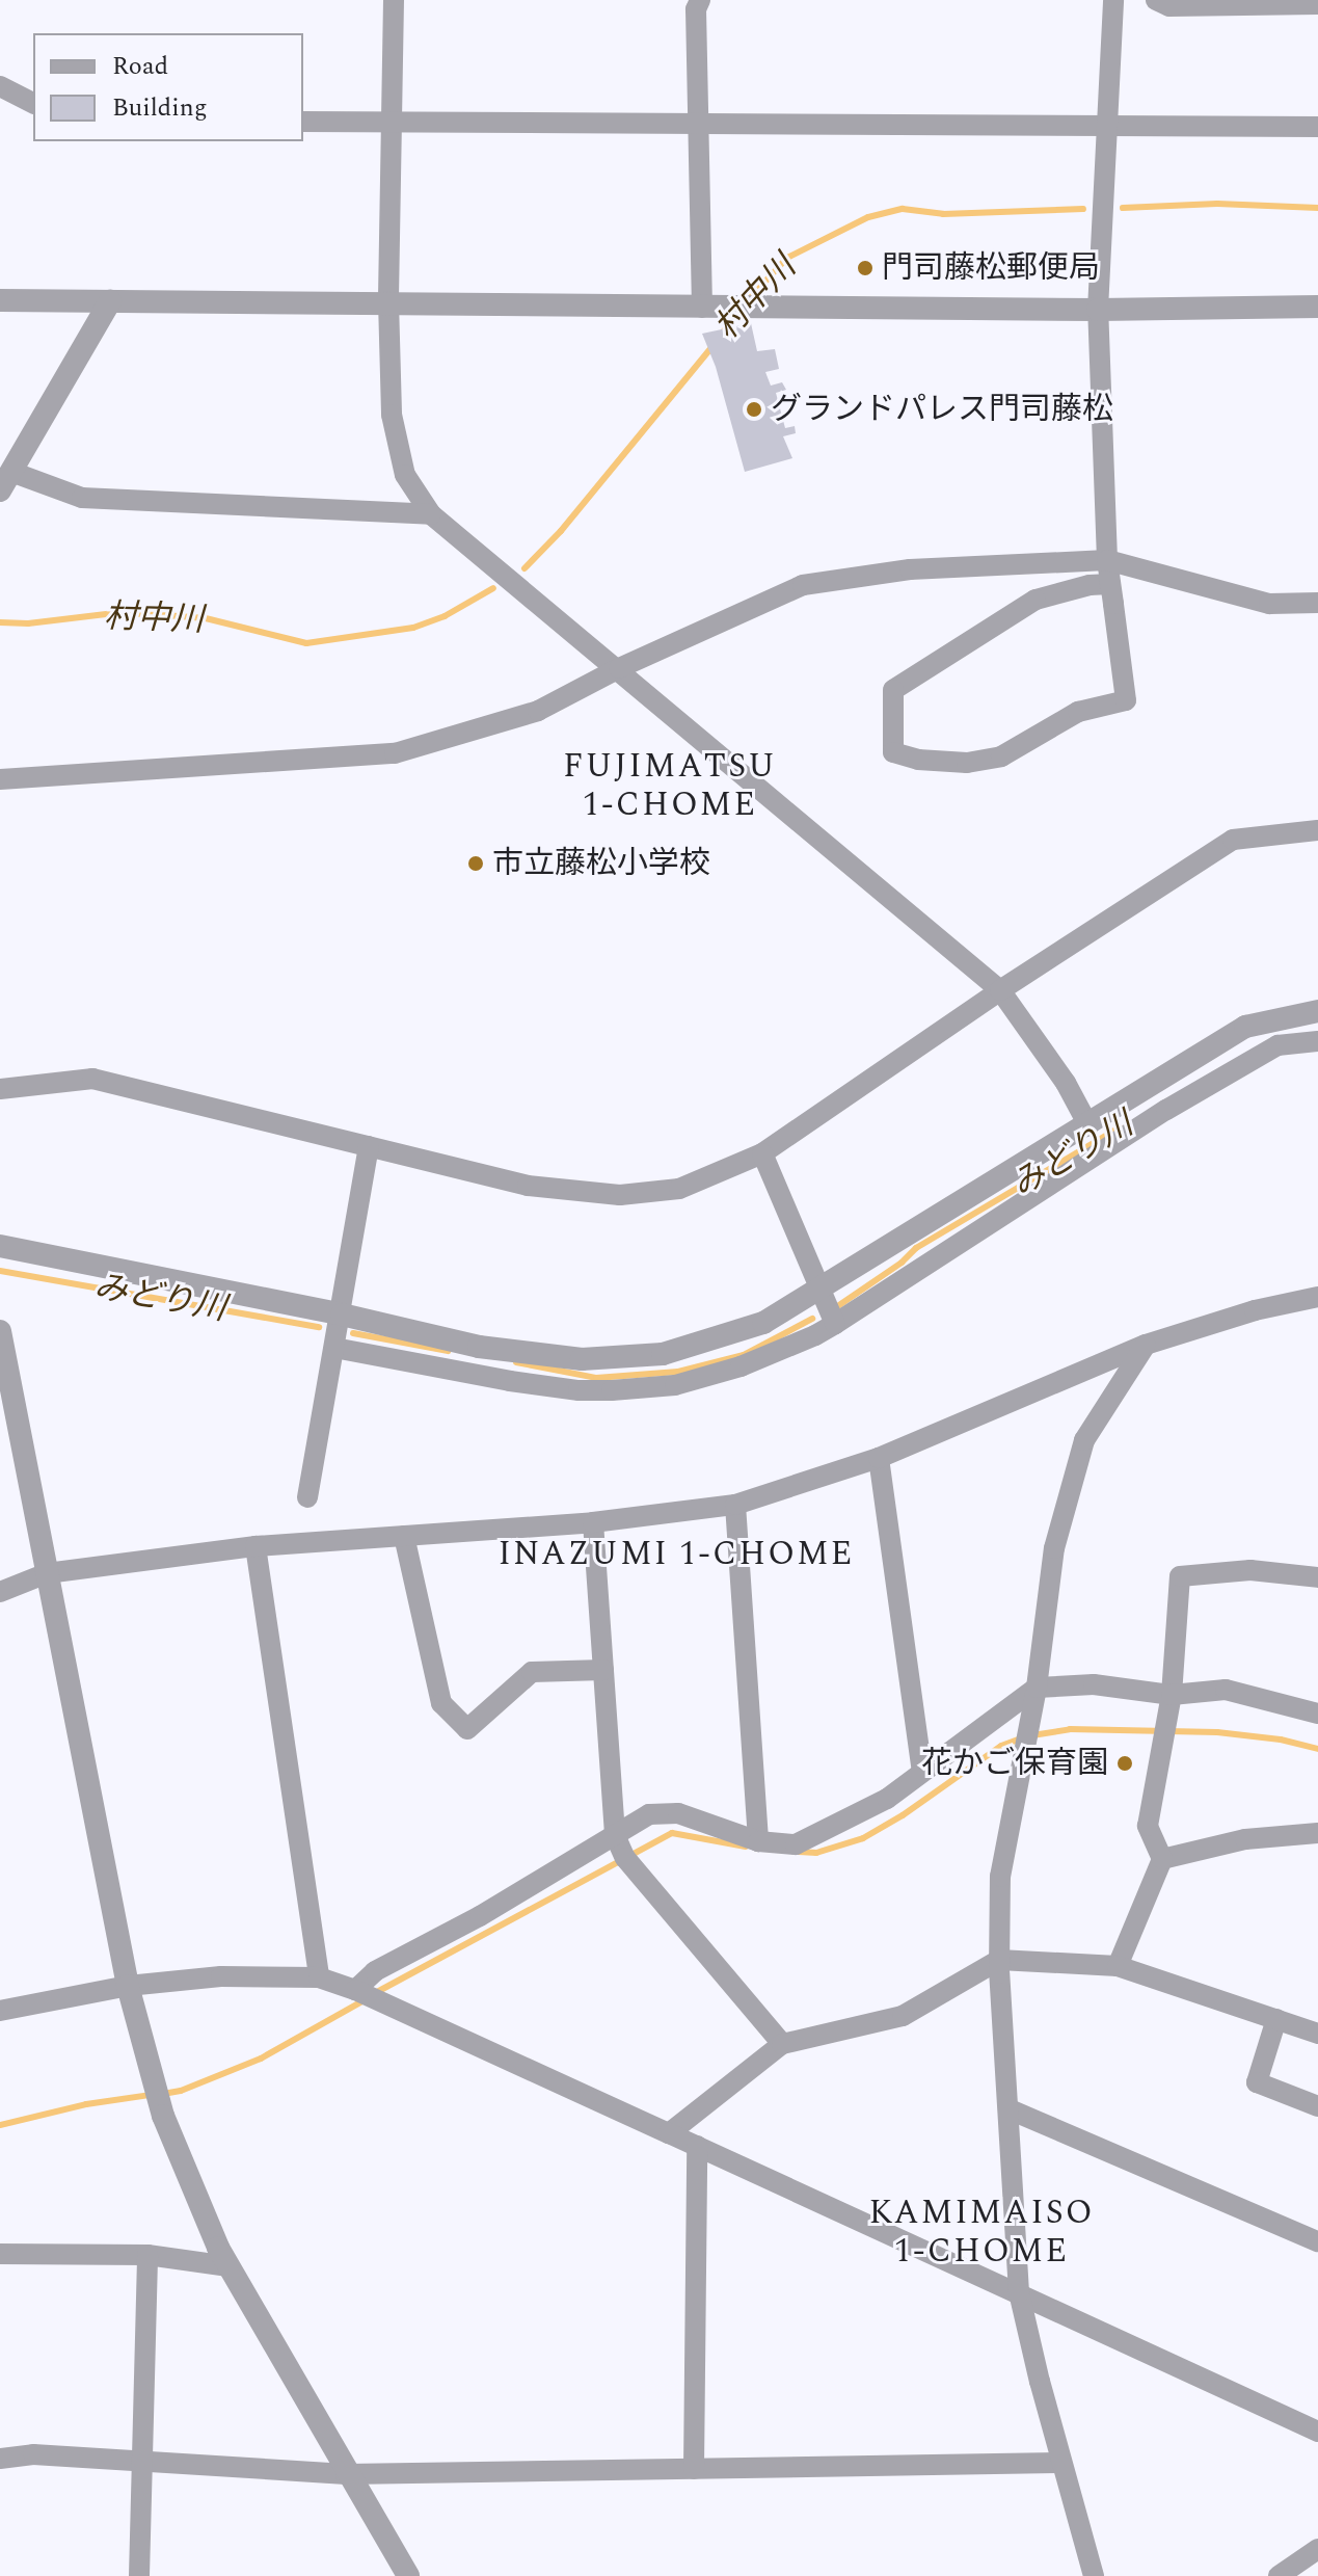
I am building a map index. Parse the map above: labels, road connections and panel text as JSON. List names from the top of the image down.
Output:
{
  "districts": ["FUJIMATSU 1-CHOME", "INAZUMI 1-CHOME", "KAMIMAISO 1-CHOME"],
  "water": ["村中川", "みどり川"],
  "places": [
    "門司藤松郵便局",
    "グランドパレス門司藤松",
    "市立藤松小学校",
    "花かご保育園"
  ],
  "legend": ["Road", "Building"]
}
